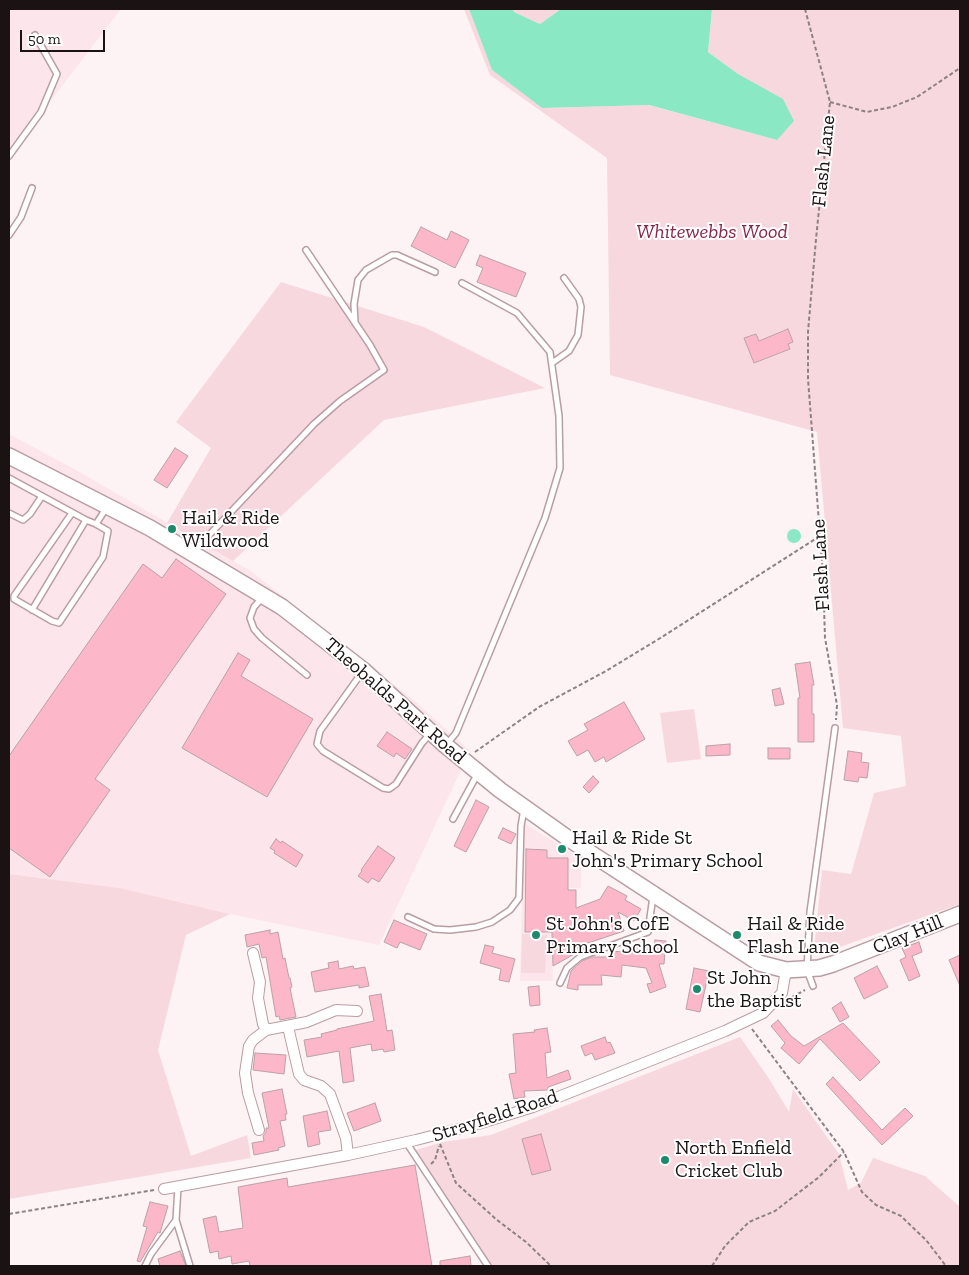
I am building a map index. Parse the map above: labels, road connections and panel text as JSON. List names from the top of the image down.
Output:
{
  "streets": {
    "street": ["Theobalds Park Road", "Clay Hill", "Strayfield Road"],
    "path": ["Flash Lane"]
  },
  "crossings": [
    ["Theobalds Park Road", "Clay Hill"]
  ],
  "parks": ["Whitewebbs Wood"],
  "places": [
    "Hail & Ride Wildwood",
    "Hail & Ride St John's Primary School",
    "St John's CofE Primary School",
    "Hail & Ride Flash Lane",
    "St John the Baptist",
    "North Enfield Cricket Club"
  ],
  "scale_bar": "50 m"
}
